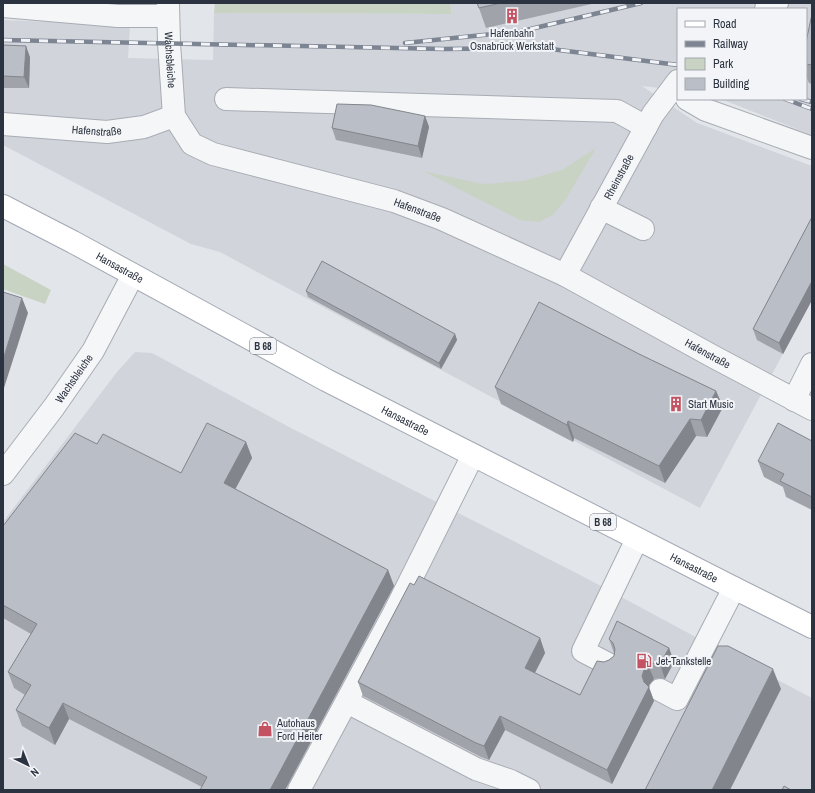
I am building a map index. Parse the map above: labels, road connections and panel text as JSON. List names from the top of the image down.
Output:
{
  "streets": {
    "main road": ["Hansastraße", "B 68"],
    "street": ["Wachsbleiche", "Hafenstraße", "Rheinstraße"]
  },
  "crossings": [
    ["Wachsbleiche", "Hafenstraße"],
    ["Wachsbleiche", "Hansastraße"],
    ["Hafenstraße", "Rheinstraße"]
  ],
  "places": {
    "building": ["Hafenbahn Osnabrück Werkstatt", "Start Music"],
    "fuel station": ["Jet-Tankstelle"],
    "shop": ["Autohaus Ford Heiter"]
  },
  "legend": [
    "Road",
    "Railway",
    "Park",
    "Building"
  ],
  "north": "bottom right"
}
